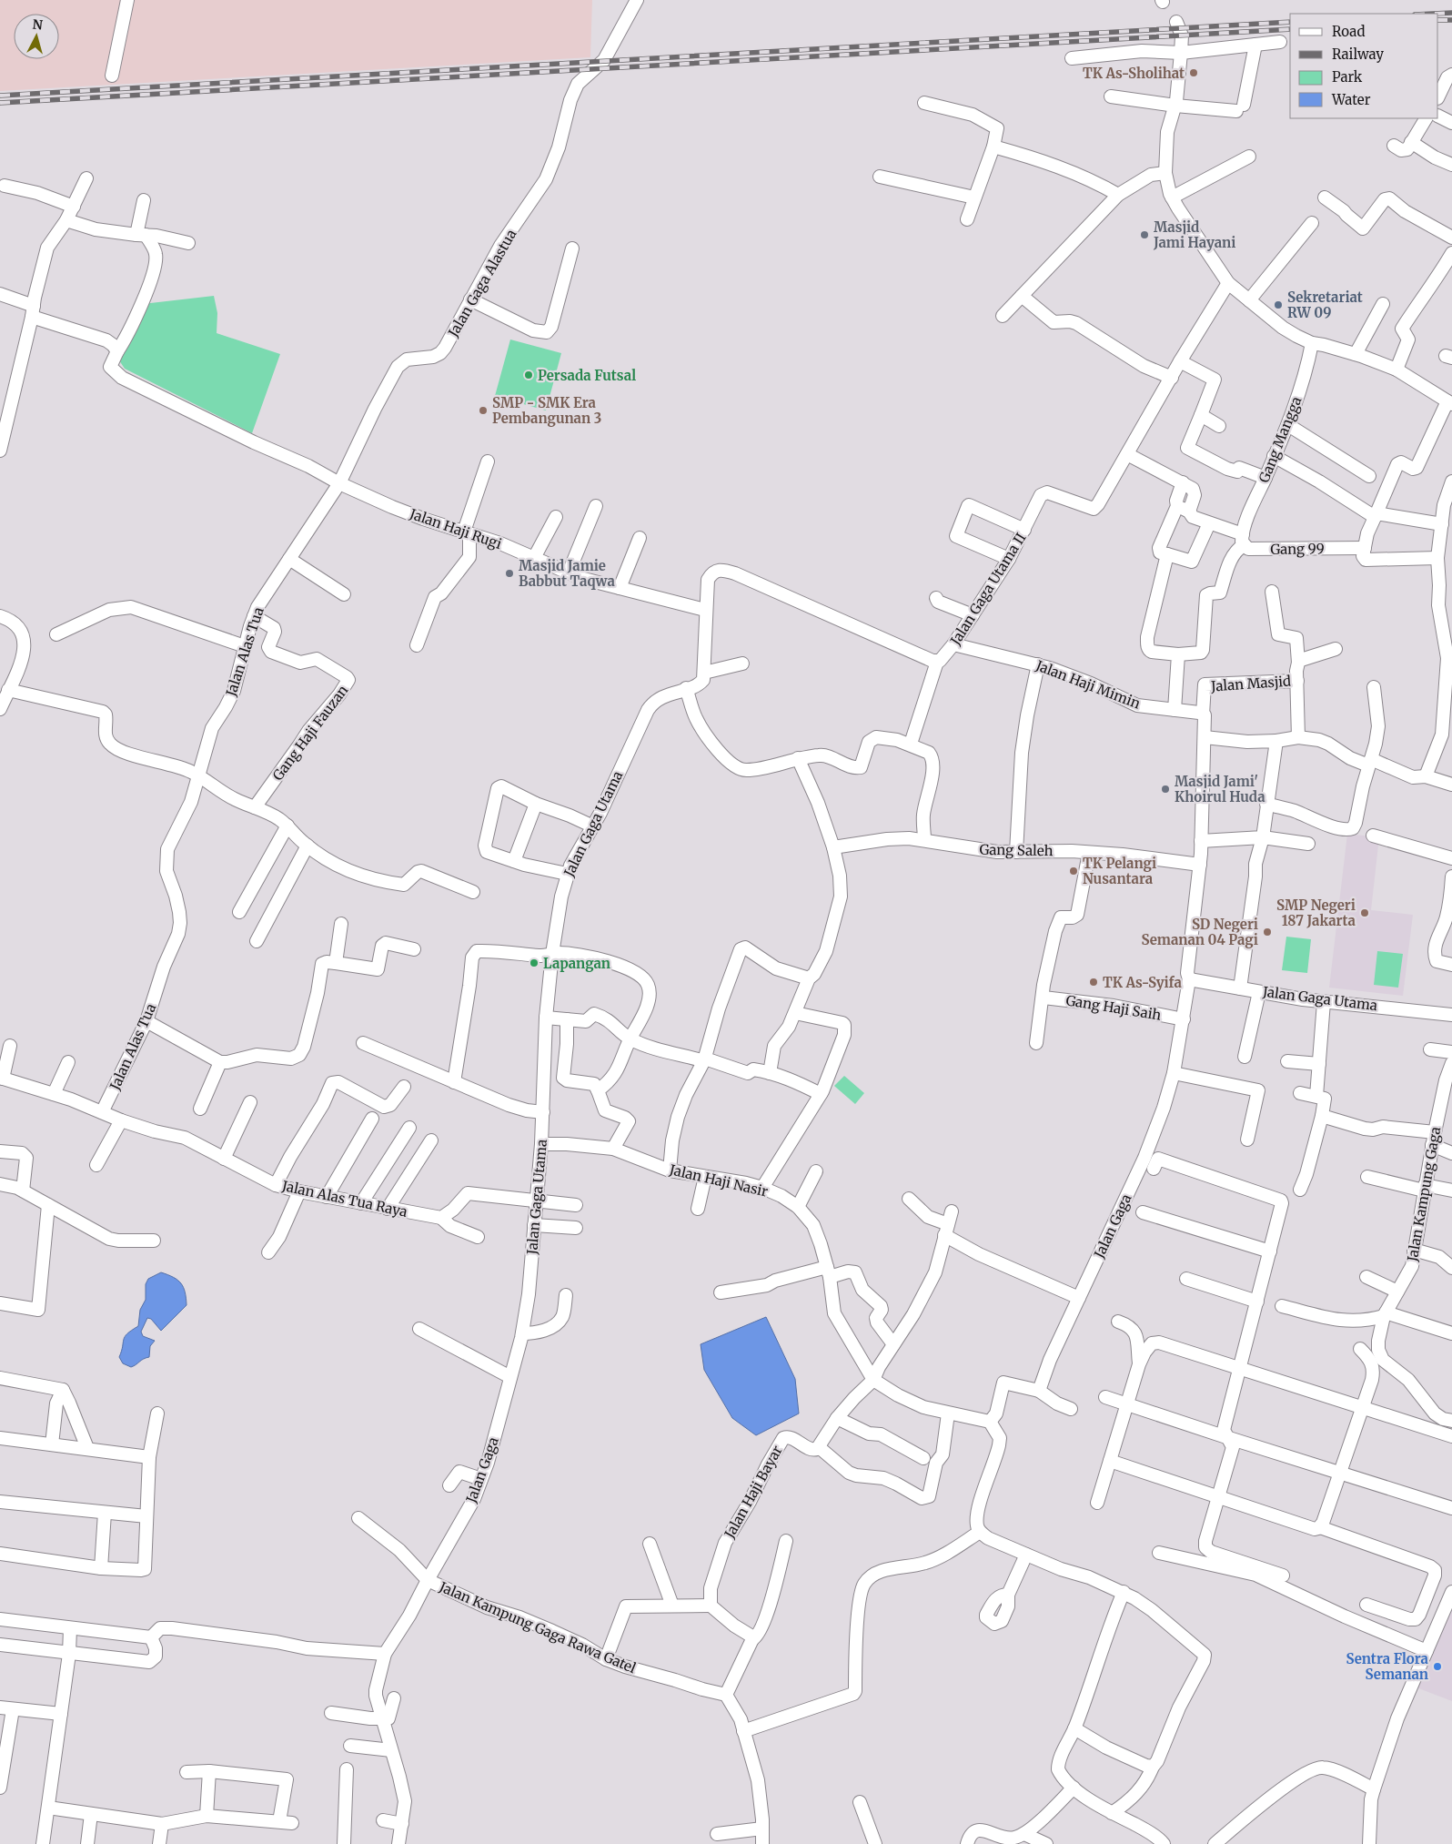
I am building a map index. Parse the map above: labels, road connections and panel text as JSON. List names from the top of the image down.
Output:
{
  "streets": {
    "street": [
      "Jalan Gaga Alastua",
      "Gang Mangga",
      "Jalan Haji Rugi",
      "Gang 99",
      "Jalan Gaga Utama II",
      "Jalan Alas Tua",
      "Jalan Masjid",
      "Jalan Haji Mimin",
      "Gang Haji Fauzan",
      "Jalan Gaga Utama",
      "Gang Saleh",
      "Gang Haji Saih",
      "Jalan Haji Nasir",
      "Jalan Kampung Gaga",
      "Jalan Alas Tua Raya",
      "Jalan Gaga",
      "Jalan Haji Bayar",
      "Jalan Kampung Gaga Rawa Gatel"
    ]
  },
  "crossings": [
    ["Jalan Gaga Alastua", "Jalan Haji Rugi"],
    ["Jalan Gaga Alastua", "Jalan Alas Tua"],
    ["Gang Mangga", "Gang 99"],
    ["Jalan Haji Rugi", "Jalan Alas Tua"],
    ["Jalan Gaga Utama II", "Jalan Haji Mimin"],
    ["Jalan Alas Tua", "Gang Haji Fauzan"],
    ["Jalan Alas Tua", "Jalan Alas Tua Raya"],
    ["Jalan Masjid", "Jalan Haji Mimin"],
    ["Jalan Gaga Utama", "Jalan Haji Nasir"],
    ["Jalan Gaga Utama", "Jalan Gaga"],
    ["Gang Haji Saih", "Jalan Gaga"],
    ["Jalan Gaga", "Jalan Kampung Gaga Rawa Gatel"]
  ],
  "places": [
    "TK As-Sholihat",
    "Masjid Jami Hayani",
    "Sekretariat RW 09",
    "Persada Futsal",
    "SMP - SMK Era Pembangunan 3",
    "Masjid Jamie Babbut Taqwa",
    "Masjid Jami' Khoirul Huda",
    "TK Pelangi Nusantara",
    "SMP Negeri 187 Jakarta",
    "SD Negeri Semanan 04 Pagi",
    "Lapangan",
    "TK As-Syifa",
    "Sentra Flora Semanan"
  ],
  "legend": [
    "Road",
    "Railway",
    "Park",
    "Water"
  ],
  "north": "top"
}
